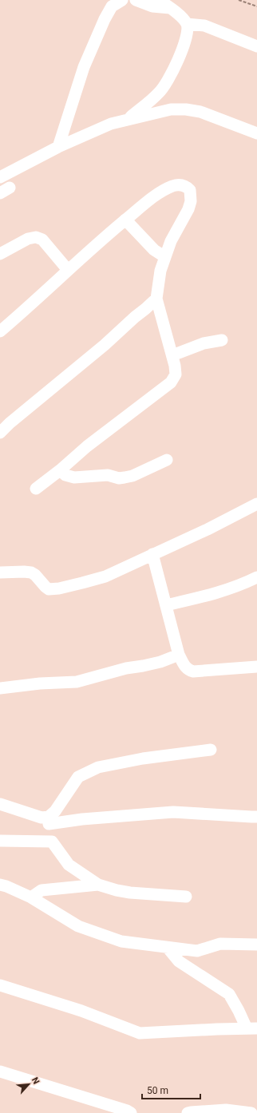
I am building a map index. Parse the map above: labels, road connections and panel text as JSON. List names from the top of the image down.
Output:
{
  "scale_bar": "50 m",
  "north": "top right"
}
